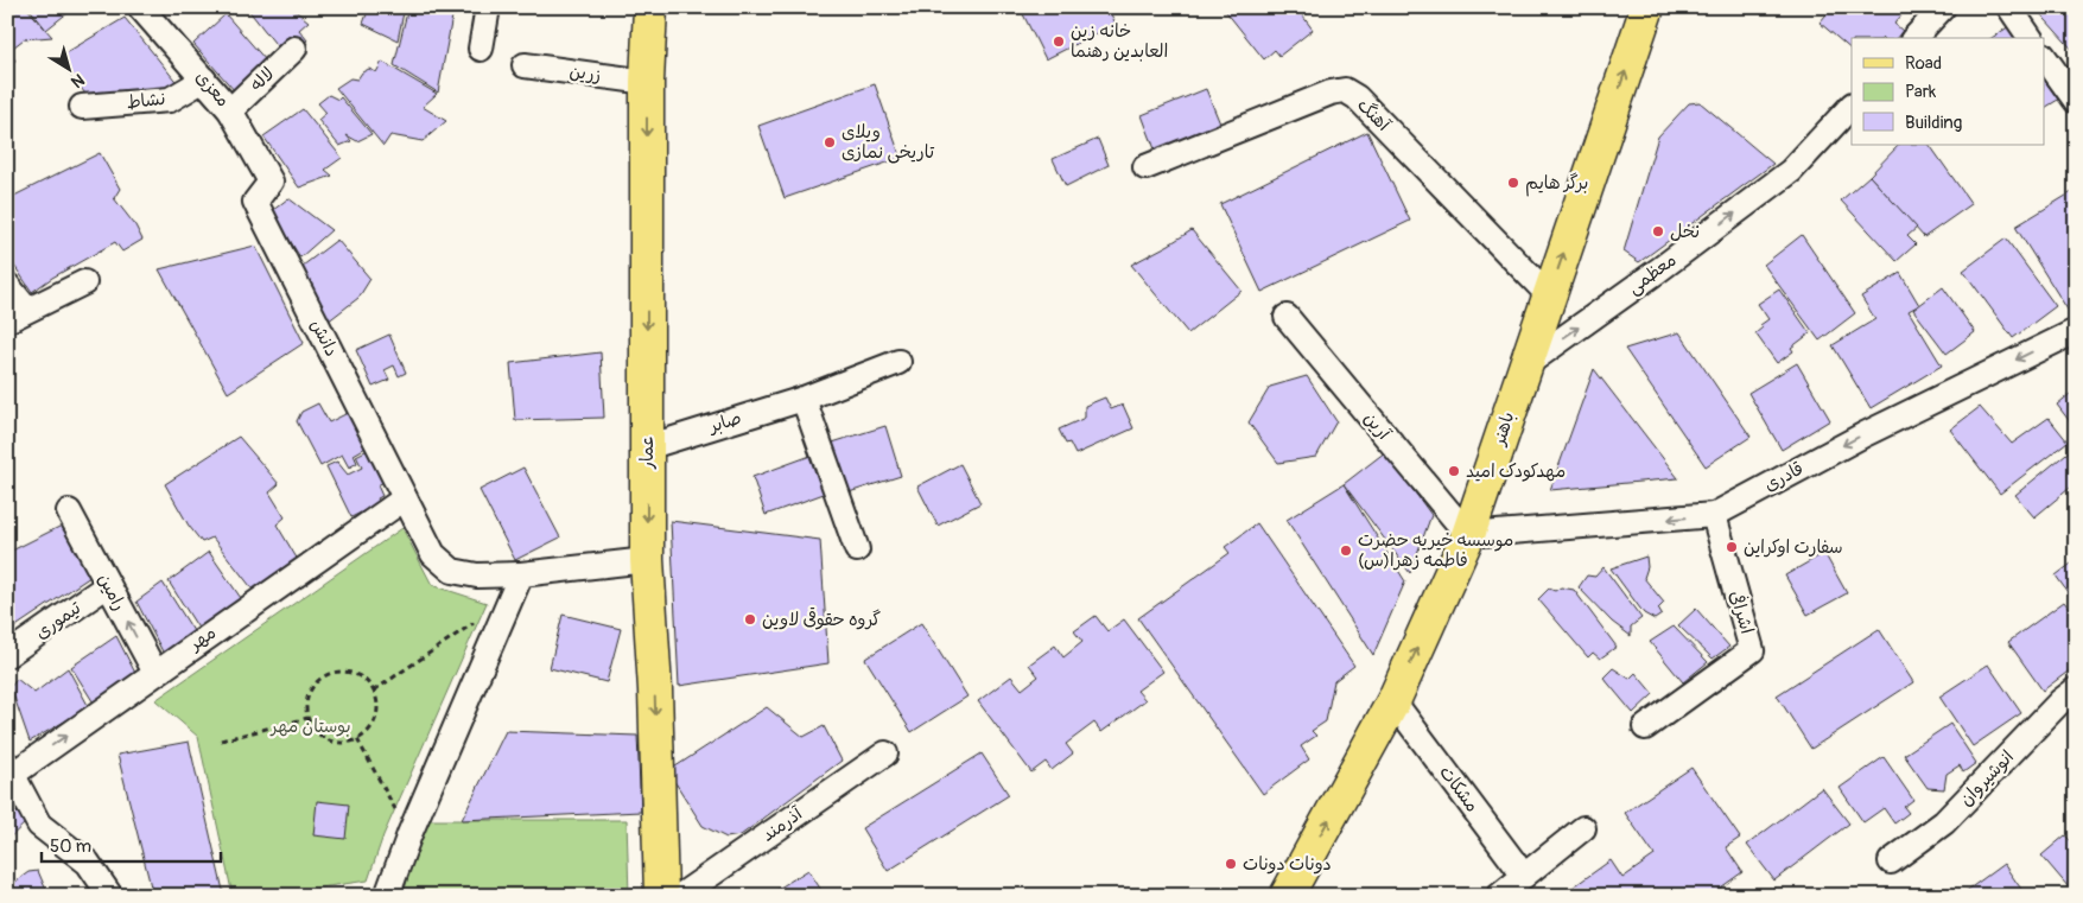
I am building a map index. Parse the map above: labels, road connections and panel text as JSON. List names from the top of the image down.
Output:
{
  "streets": {
    "main road": ["باهنر", "عمار"],
    "street": [
      "زرین",
      "لاله",
      "معزی",
      "نشاط",
      "آهنگ",
      "معظمی",
      "دانش",
      "صابر",
      "آرین",
      "قادری",
      "رامین",
      "اشرافی",
      "تیموری",
      "مهر",
      "انوشیروان",
      "مشکات",
      "آذرمند"
    ]
  },
  "crossings": [
    ["زرین", "عمار"],
    ["لاله", "معزی"],
    ["معزی", "نشاط"],
    ["معزی", "دانش"],
    ["آهنگ", "باهنر"],
    ["معظمی", "باهنر"],
    ["دانش", "مهر"],
    ["صابر", "عمار"],
    ["آرین", "باهنر"],
    ["آرین", "قادری"],
    ["باهنر", "قادری"],
    ["باهنر", "مشکات"],
    ["قادری", "اشرافی"],
    ["رامین", "تیموری"],
    ["رامین", "مهر"]
  ],
  "one_way": [
    "معظمی",
    "باهنر",
    "عمار",
    "قادری",
    "رامین",
    "مهر"
  ],
  "parks": ["بوستان مهر"],
  "places": [
    "خانه زین العابدین رهنما",
    "ویلای تاریخی نمازی",
    "برگر هایم",
    "نخل",
    "مهدکودک امید",
    "سفارت اوکراین",
    "موسسه خیریه حضرت فاطمه زهرا(س)",
    "گروه حقوقی لاوین",
    "دونات دونات"
  ],
  "legend": ["Road", "Park", "Building"],
  "scale_bar": "50 m",
  "north": "bottom right"
}
